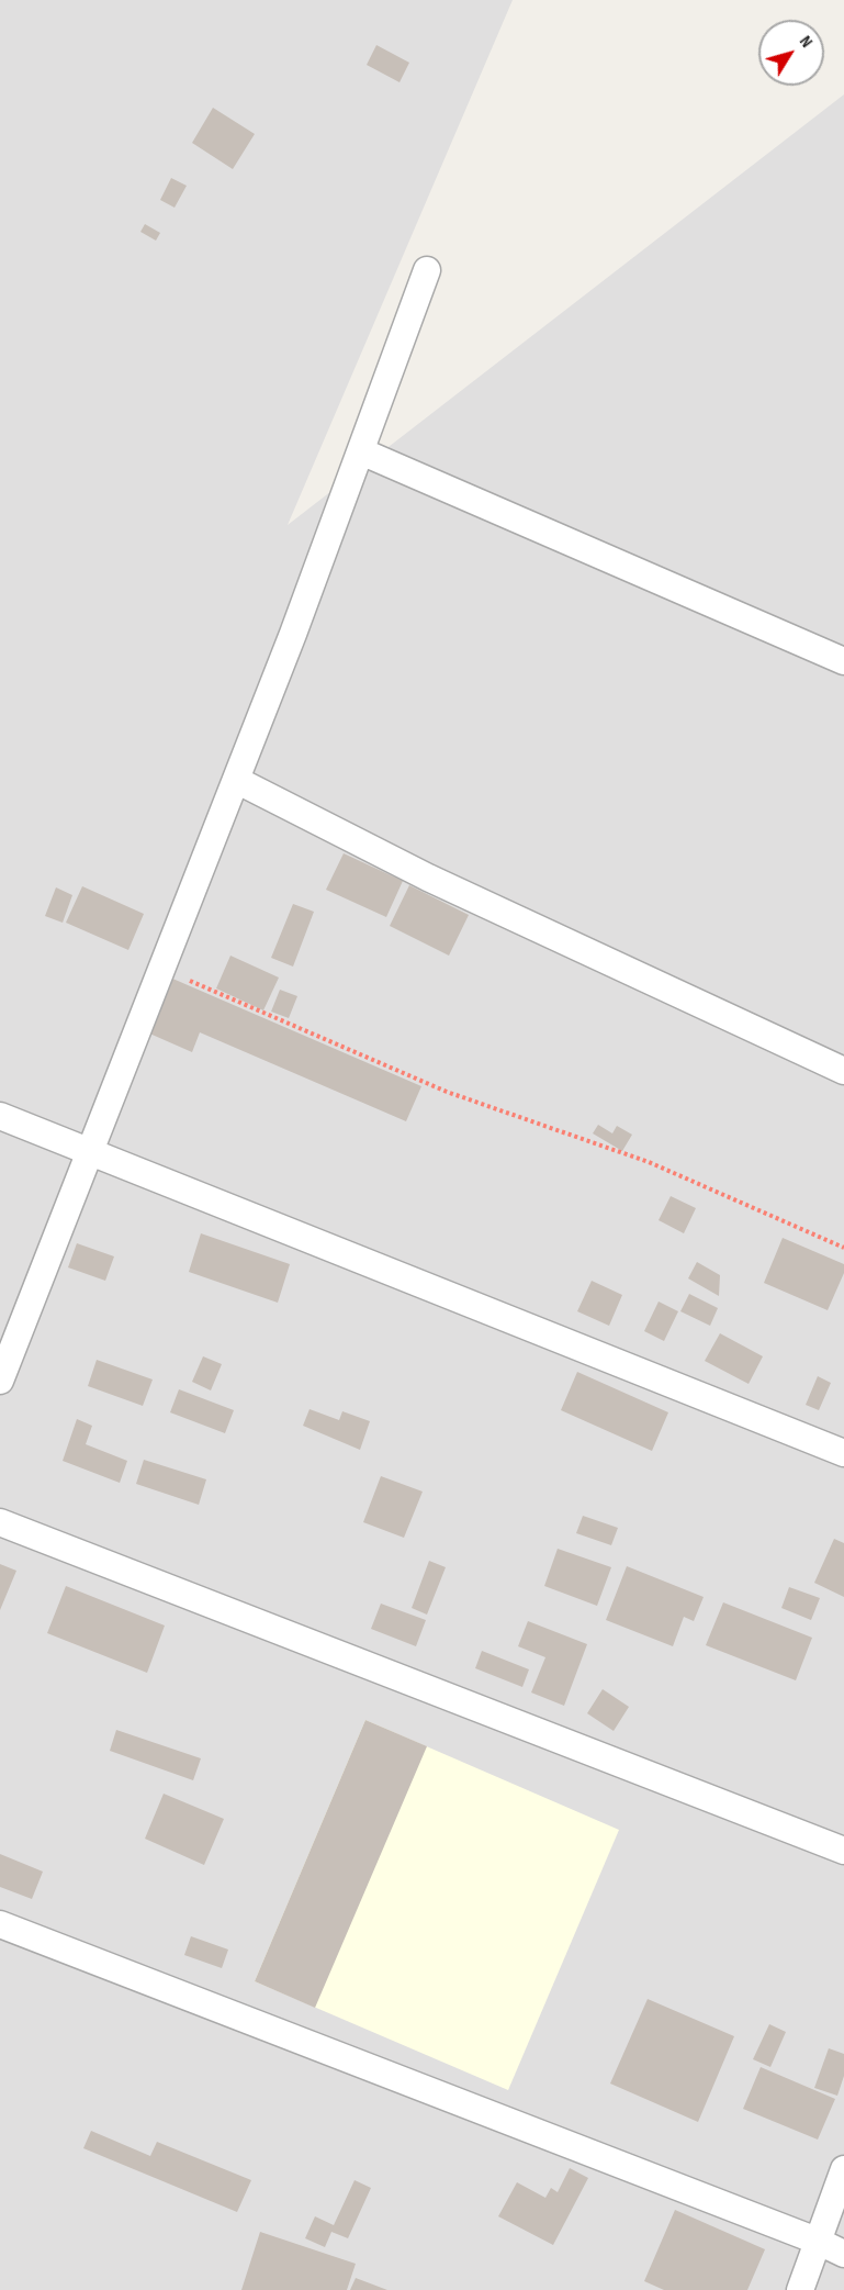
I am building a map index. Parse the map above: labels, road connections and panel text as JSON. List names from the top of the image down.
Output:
{
  "north": "top right"
}
